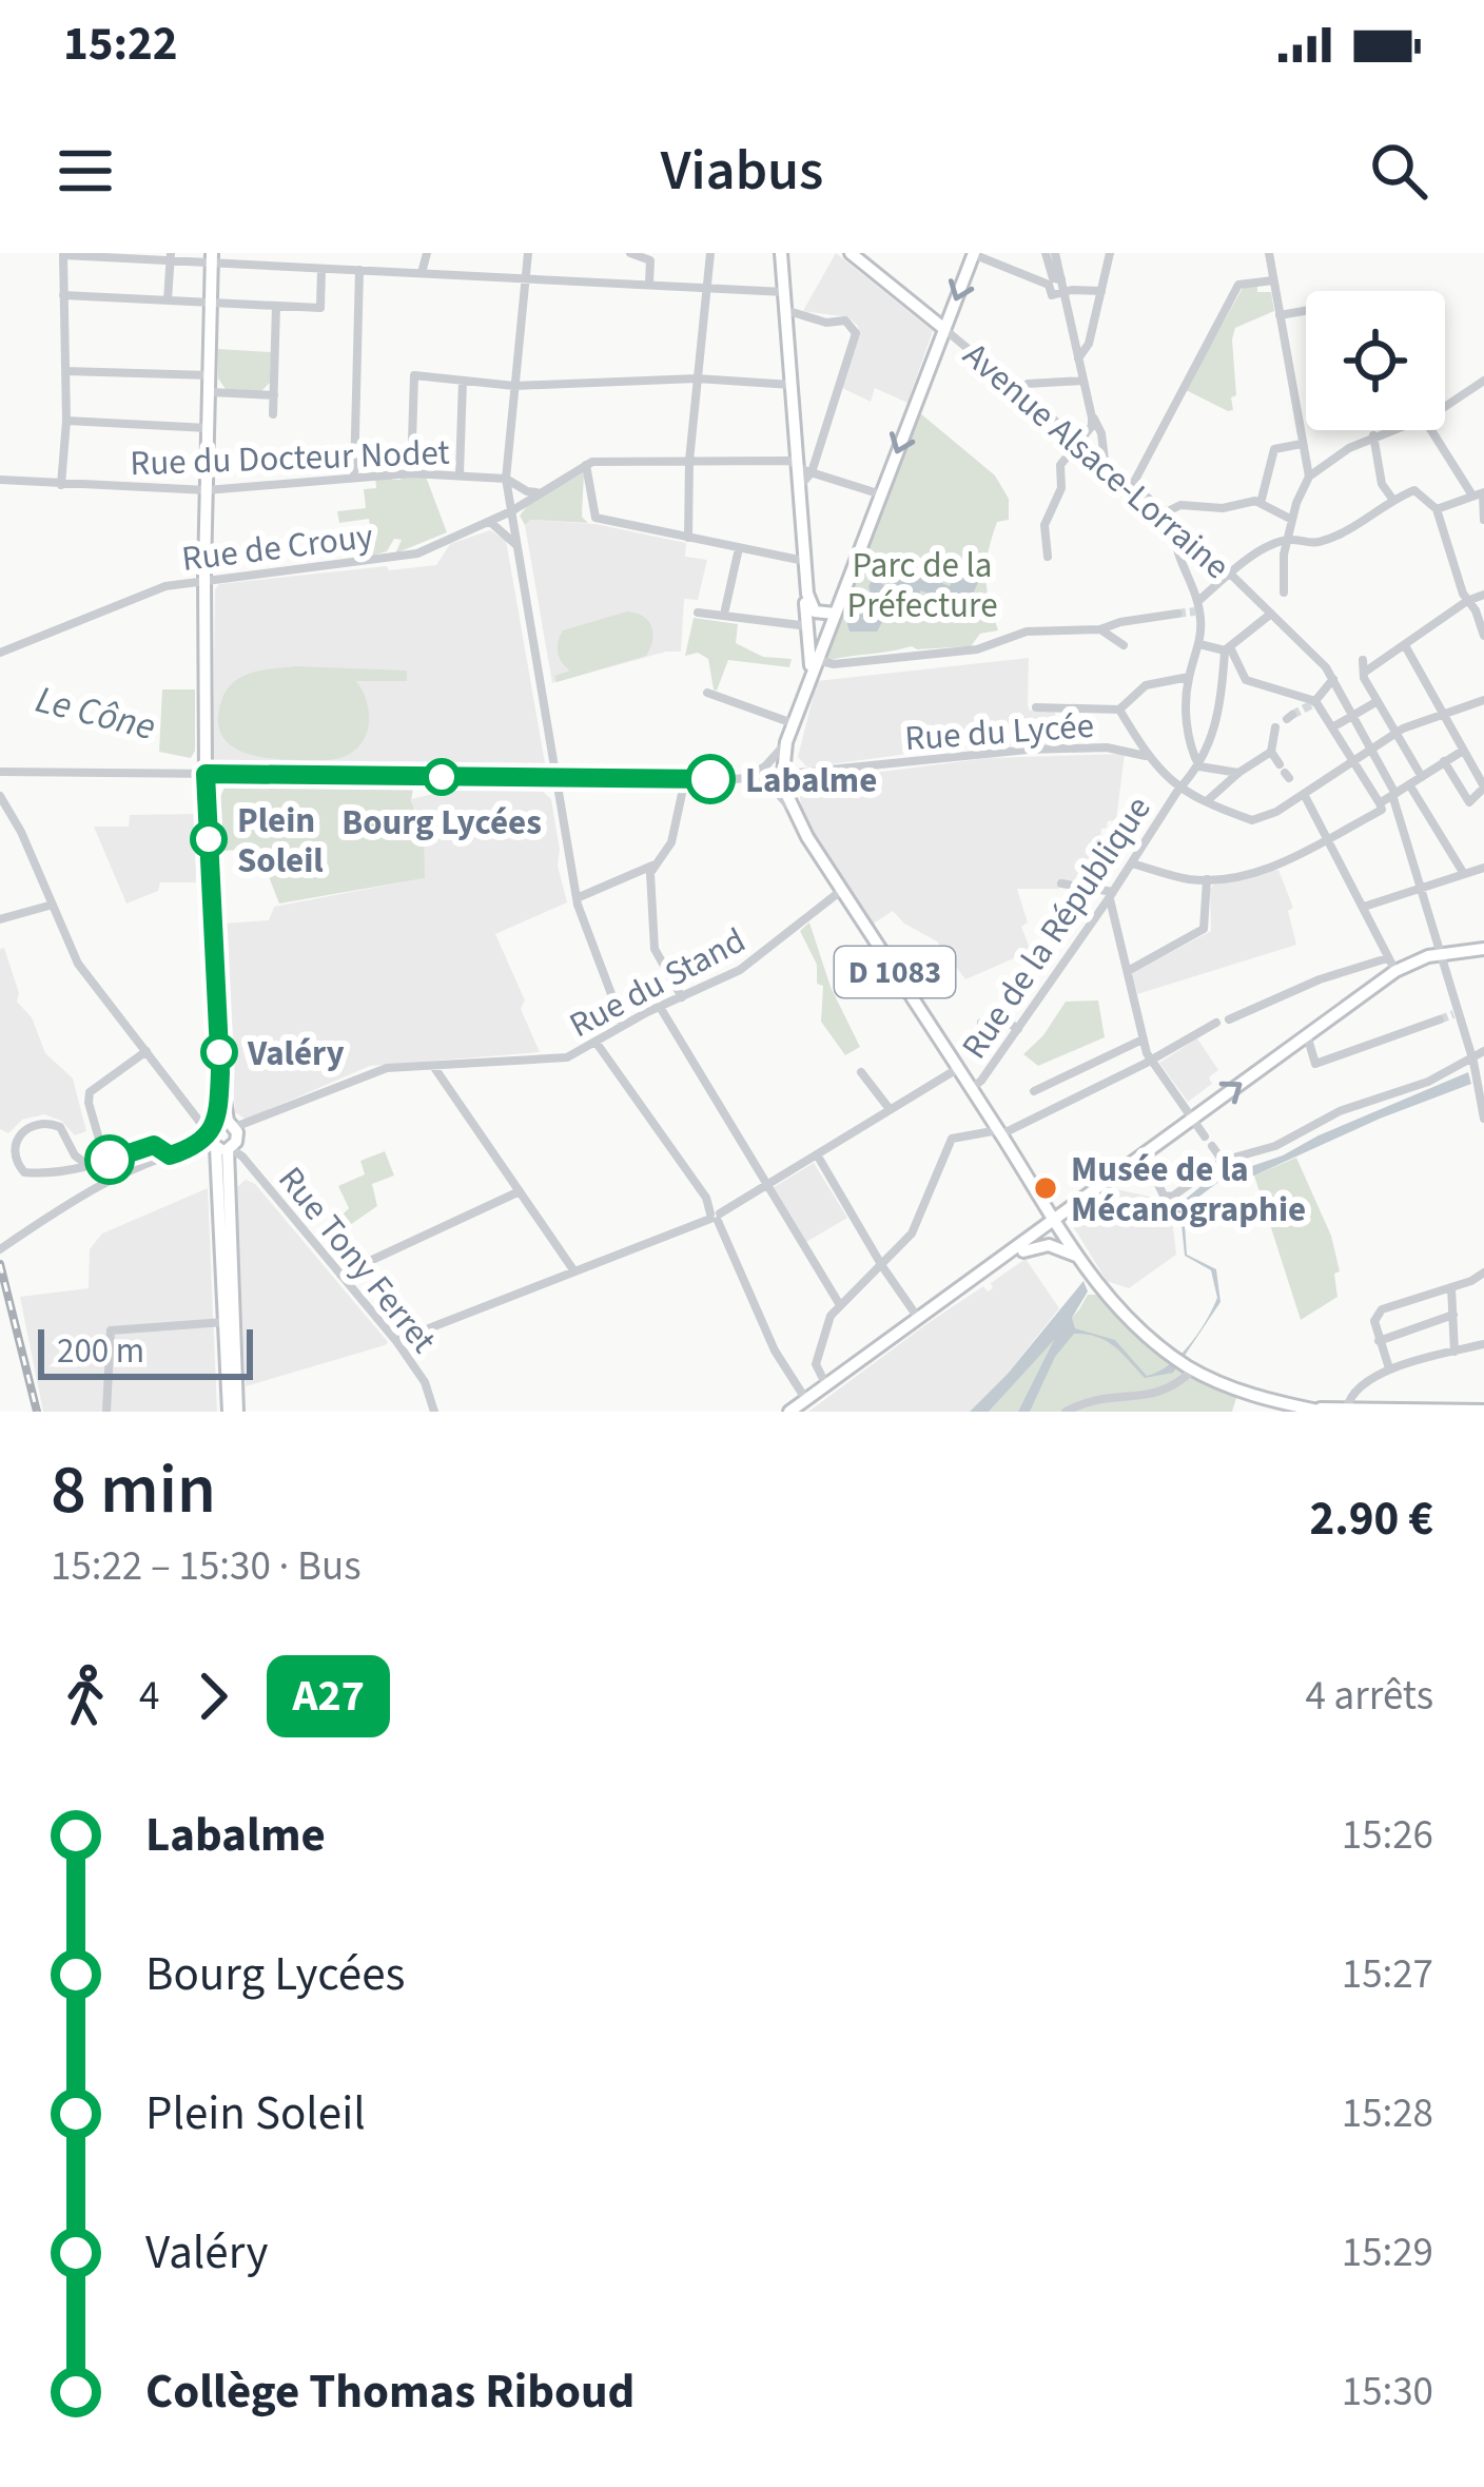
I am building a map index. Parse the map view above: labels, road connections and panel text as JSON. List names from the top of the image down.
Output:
{
  "streets": {
    "main road": ["Avenue Alsace-Lorraine", "D 1083"],
    "street": [
      "Rue du Docteur Nodet",
      "Rue de Crouy",
      "Rue du Lycée",
      "Rue de la République",
      "Rue du Stand",
      "Rue Tony Ferret"
    ]
  },
  "crossings": [
    ["Rue du Docteur Nodet", "Rue de Crouy"],
    ["Rue du Lycée", "D 1083"],
    ["Rue de la République", "D 1083"],
    ["D 1083", "Rue du Stand"],
    ["Rue du Stand", "Rue Tony Ferret"]
  ],
  "water": ["Le Cône"],
  "parks": ["Parc de la Préfecture"],
  "places": [
    "Bourg Lycées",
    "Labalme",
    "Plein Soleil",
    "Valéry",
    "Musée de la Mécanographie"
  ],
  "lines": ["bus line A27"],
  "scale_bar": "200 m",
  "page": {
    "status": "15:22",
    "header": "Viabus",
    "scale": "200 m",
    "heading": ["8 min", "15:22 – 15:30 · Bus", "2.90 €"],
    "legs": ["4", "A27", "4 arrêts"],
    "list": [
      {
        "name": "Labalme",
        "value": "15:26"
      },
      {
        "name": "Bourg Lycées",
        "value": "15:27"
      },
      {
        "name": "Plein Soleil",
        "value": "15:28"
      },
      {
        "name": "Valéry",
        "value": "15:29"
      },
      {
        "name": "Collège Thomas Riboud",
        "value": "15:30"
      }
    ]
  }
}
